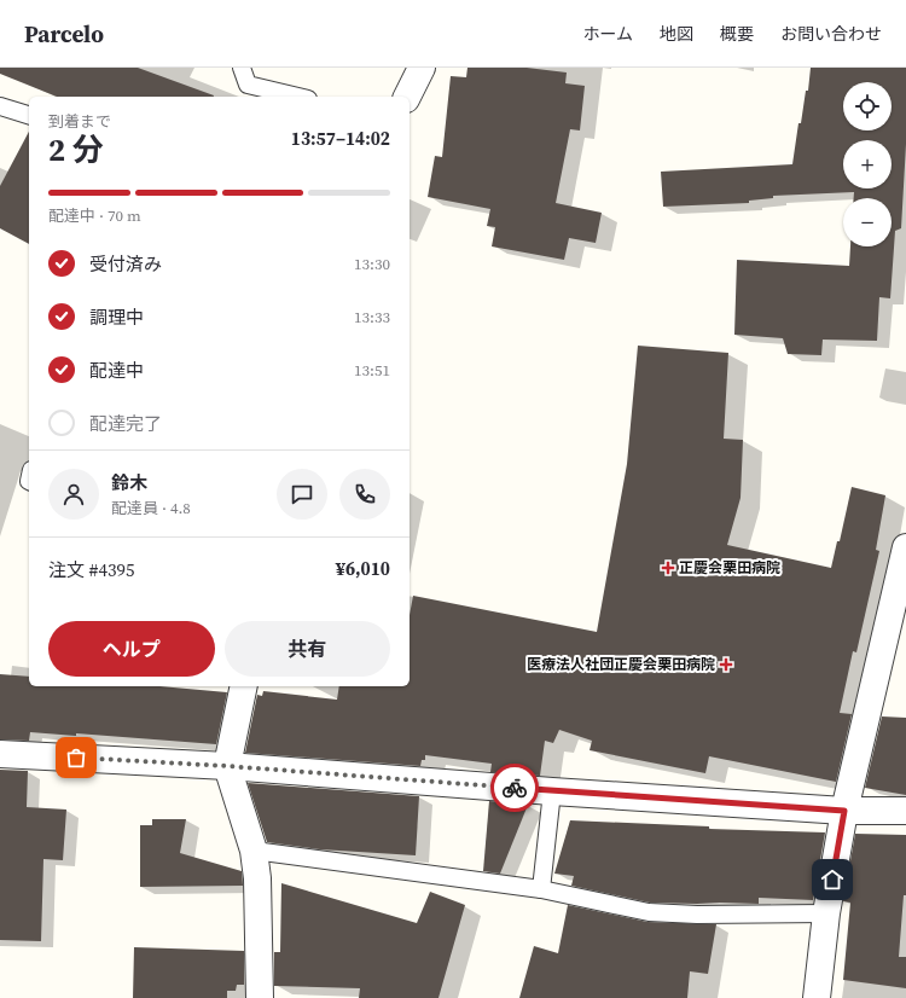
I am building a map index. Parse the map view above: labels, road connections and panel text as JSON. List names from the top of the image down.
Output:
{
  "places": {
    "health": ["正慶会栗田病院", "医療法人社団正慶会栗田病院"]
  },
  "page": {
    "header": "Parcelo",
    "nav": [
      "ホーム",
      "地図",
      "概要",
      "お問い合わせ"
    ],
    "map_buttons": ["+", "−"],
    "heading": ["2 分", "到着まで", "13:57–14:02"],
    "panel": [
      "鈴木",
      "配達員 · 4.8",
      "注文 #4395",
      "¥6,010"
    ],
    "bar": "配達中 · 70 m",
    "list": [
      ["受付済み", "13:30"],
      ["調理中", "13:33"],
      ["配達中", "13:51"],
      "配達完了"
    ],
    "buttons": ["ヘルプ", "共有"]
  }
}
